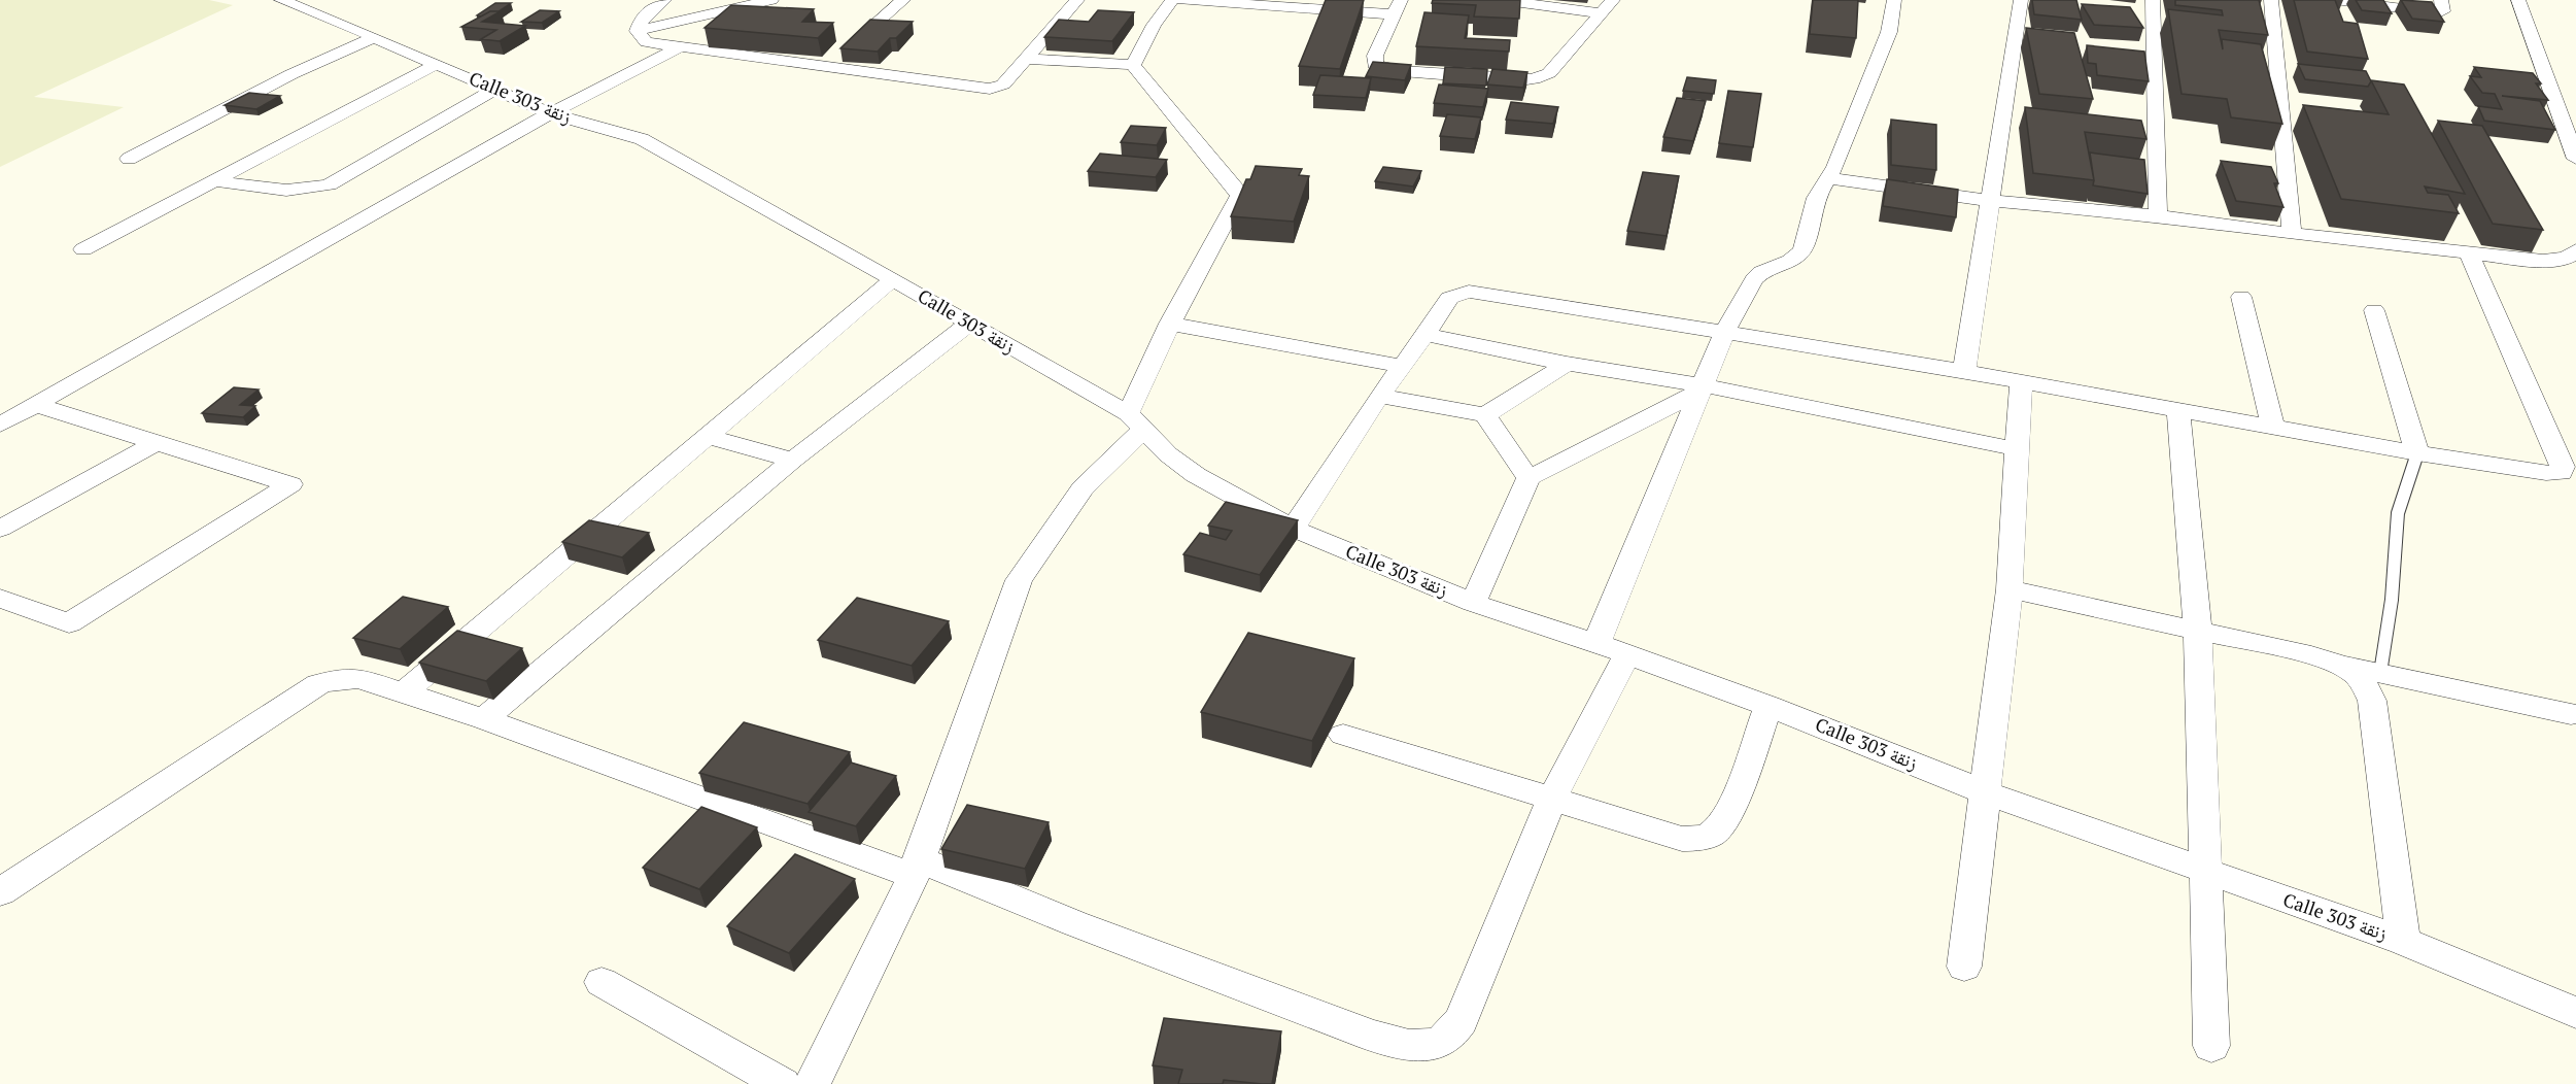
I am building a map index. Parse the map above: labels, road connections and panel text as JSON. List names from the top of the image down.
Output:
{
  "streets": {
    "street": ["Calle 303 زنقة"]
  }
}
